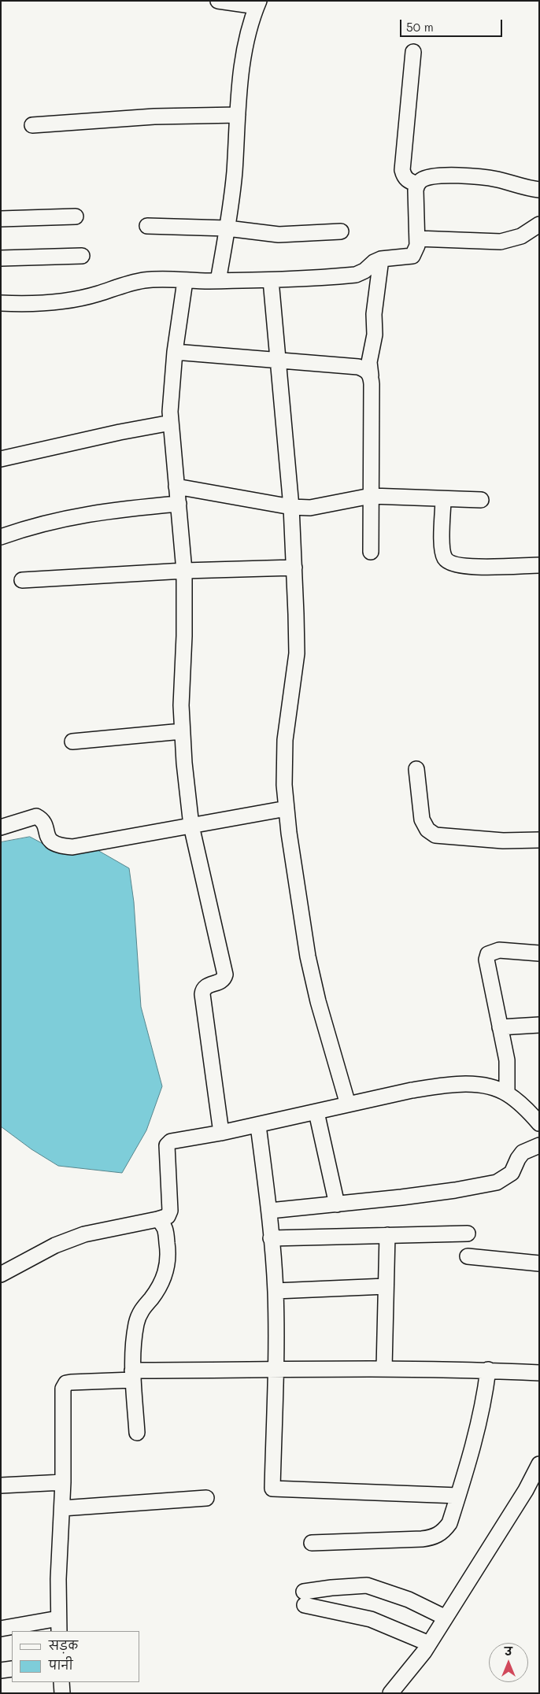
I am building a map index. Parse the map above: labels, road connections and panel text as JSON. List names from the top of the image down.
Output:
{
  "legend": ["सड़क", "पानी"],
  "scale_bar": "50 m",
  "north": "top"
}
